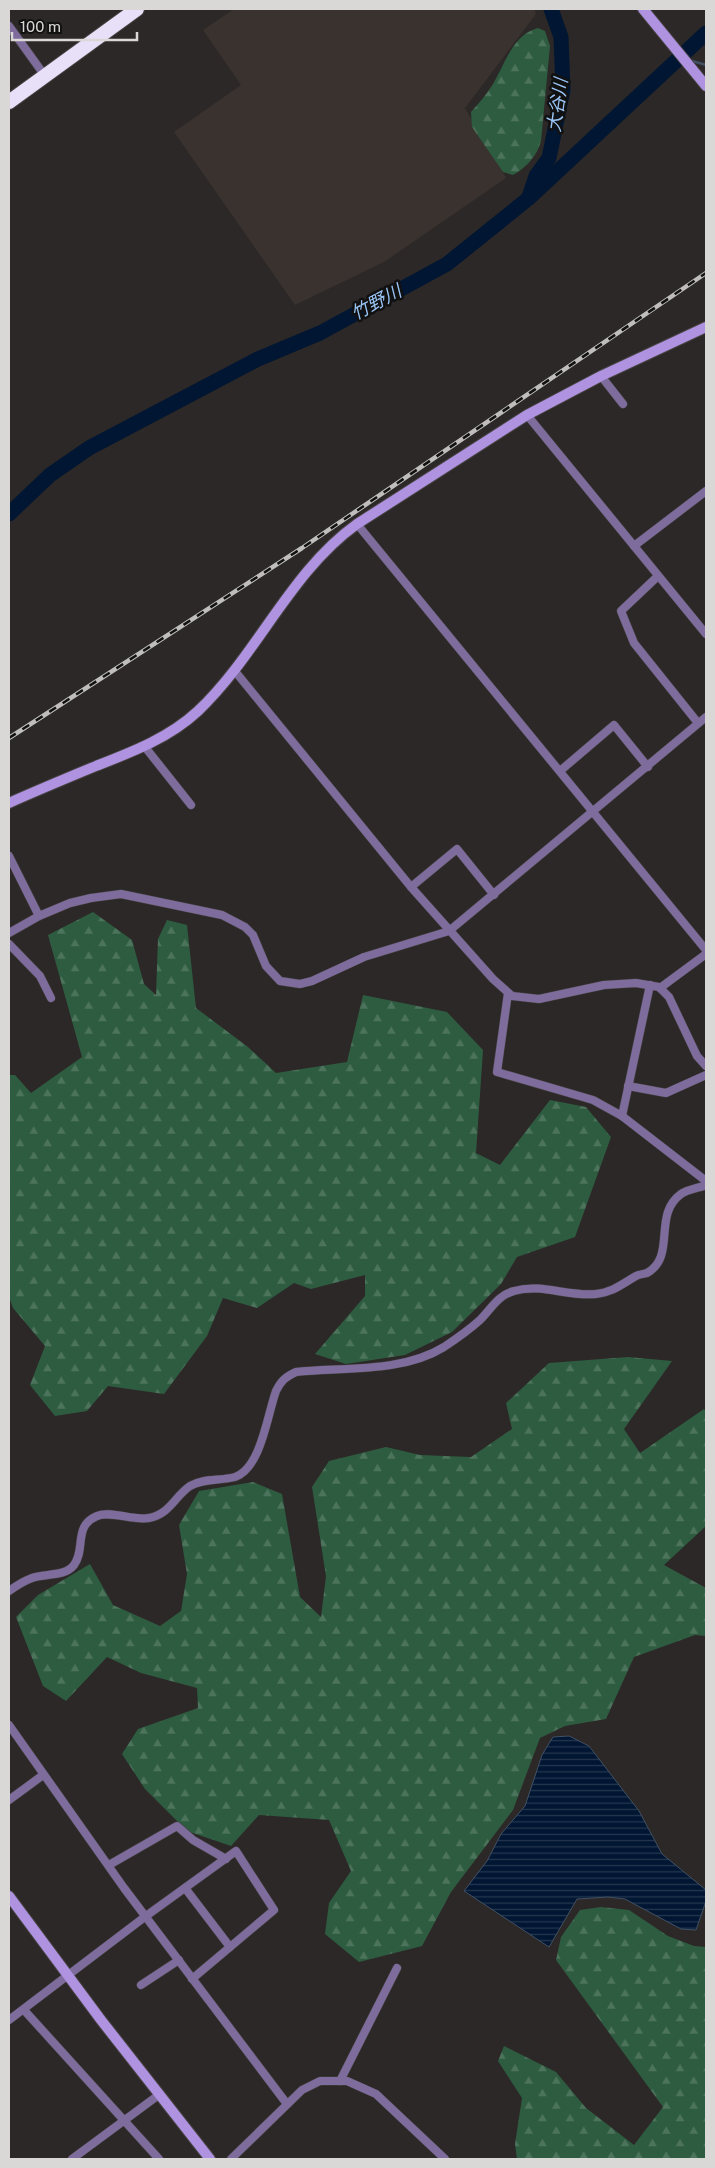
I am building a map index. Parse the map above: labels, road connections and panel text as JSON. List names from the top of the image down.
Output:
{
  "water": ["大谷川", "竹野川"],
  "scale_bar": "100 m"
}
